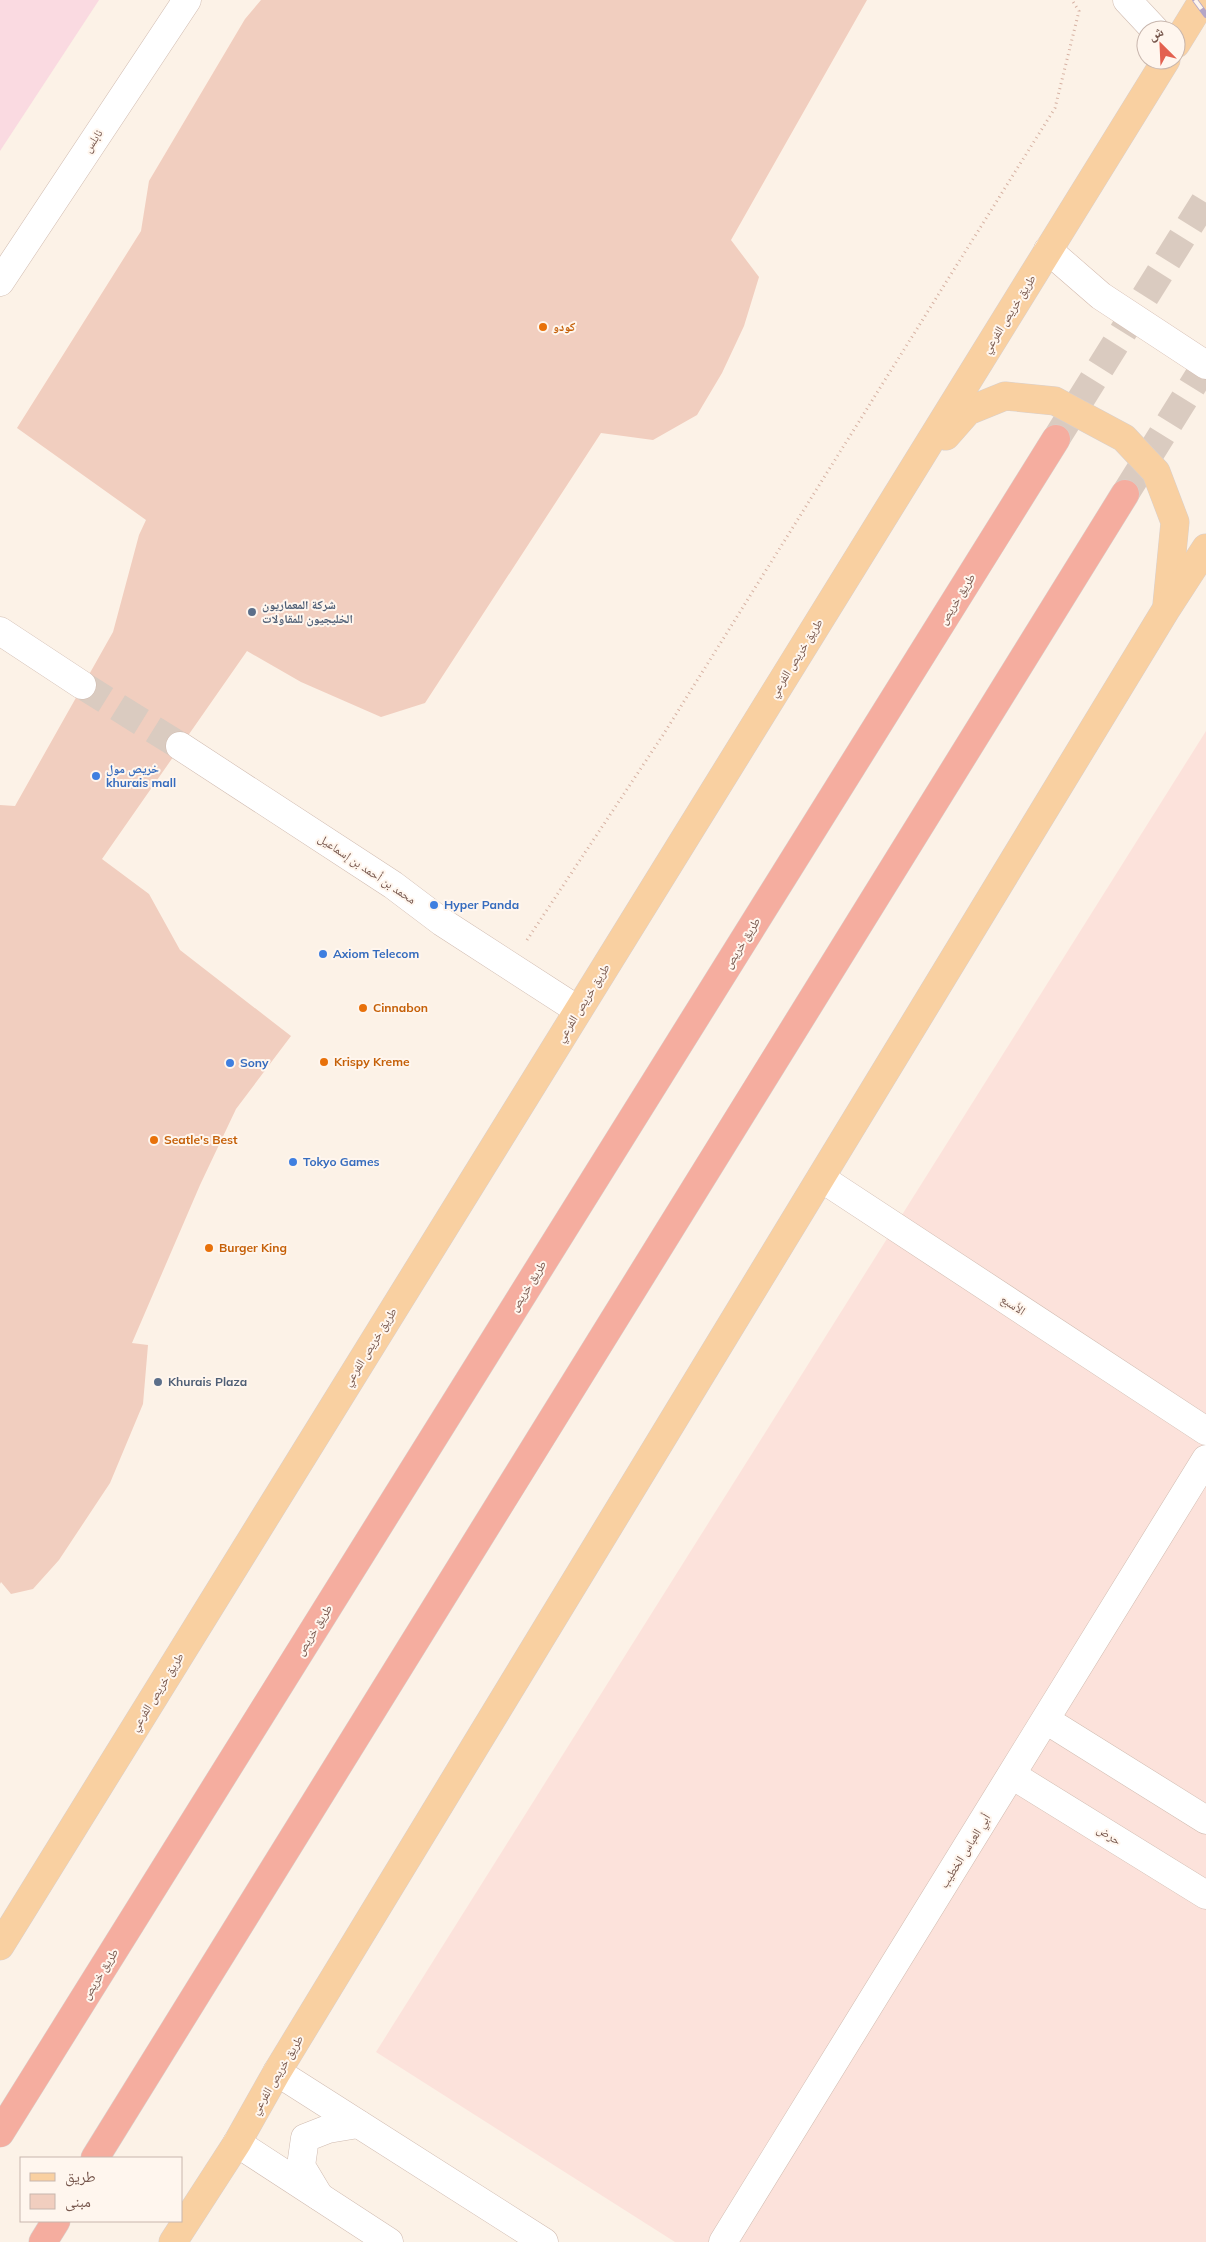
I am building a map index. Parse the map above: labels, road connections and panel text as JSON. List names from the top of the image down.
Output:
{
  "streets": {
    "highway": ["طريق خريص"],
    "main road": ["طريق خريص الفرعي"],
    "street": [
      "نابلس",
      "محمد بن أحمد بن إسماعيل",
      "الأسبع",
      "حرض",
      "أبي العباس الخطيب"
    ]
  },
  "crossings": [
    ["طريق خريص الفرعي", "محمد بن أحمد بن إسماعيل"],
    ["طريق خريص الفرعي", "الأسبع"],
    ["حرض", "أبي العباس الخطيب"]
  ],
  "places": [
    "كودو",
    "شركة المعماريون الخليجيون للمقاولات",
    "خريص مول khurais mall",
    "Hyper Panda",
    "Axiom Telecom",
    "Cinnabon",
    "Krispy Kreme",
    "Sony",
    "Seatle's Best",
    "Tokyo Games",
    "Burger King",
    "Khurais Plaza"
  ],
  "legend": ["طريق", "مبنى"],
  "north": "top left"
}
